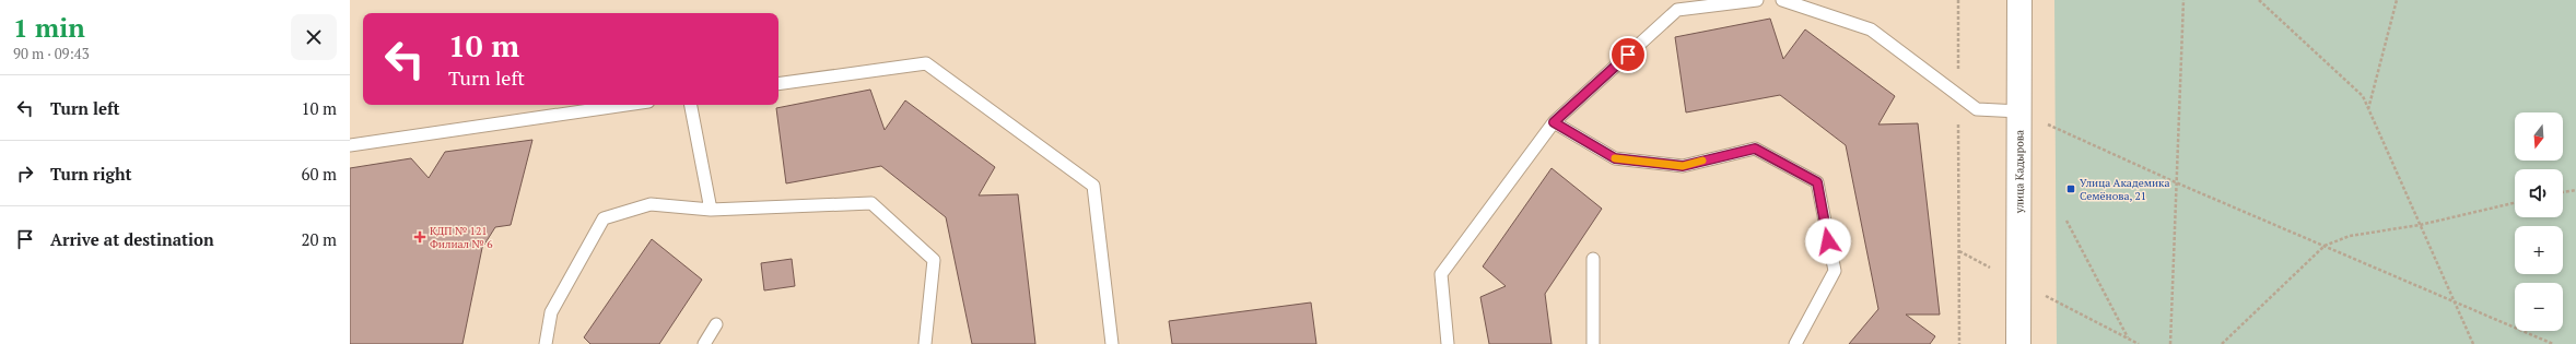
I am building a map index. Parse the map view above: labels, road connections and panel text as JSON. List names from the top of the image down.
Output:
{
  "streets": {
    "street": ["улица Кадырова"]
  },
  "places": {
    "transit": ["Улица Академика Семёнова, 21"],
    "health": ["КДП № 121 Филиал № 6"]
  },
  "north": "bottom",
  "page": {
    "heading": ["1 min", "90 m · 09:43"],
    "turn": ["10 m", "Turn left"],
    "list": [
      {
        "name": "Turn left",
        "value": "10 m"
      },
      {
        "name": "Turn right",
        "value": "60 m"
      },
      {
        "name": "Arrive at destination",
        "value": "20 m"
      }
    ],
    "map_buttons": ["+", "−"]
  }
}
